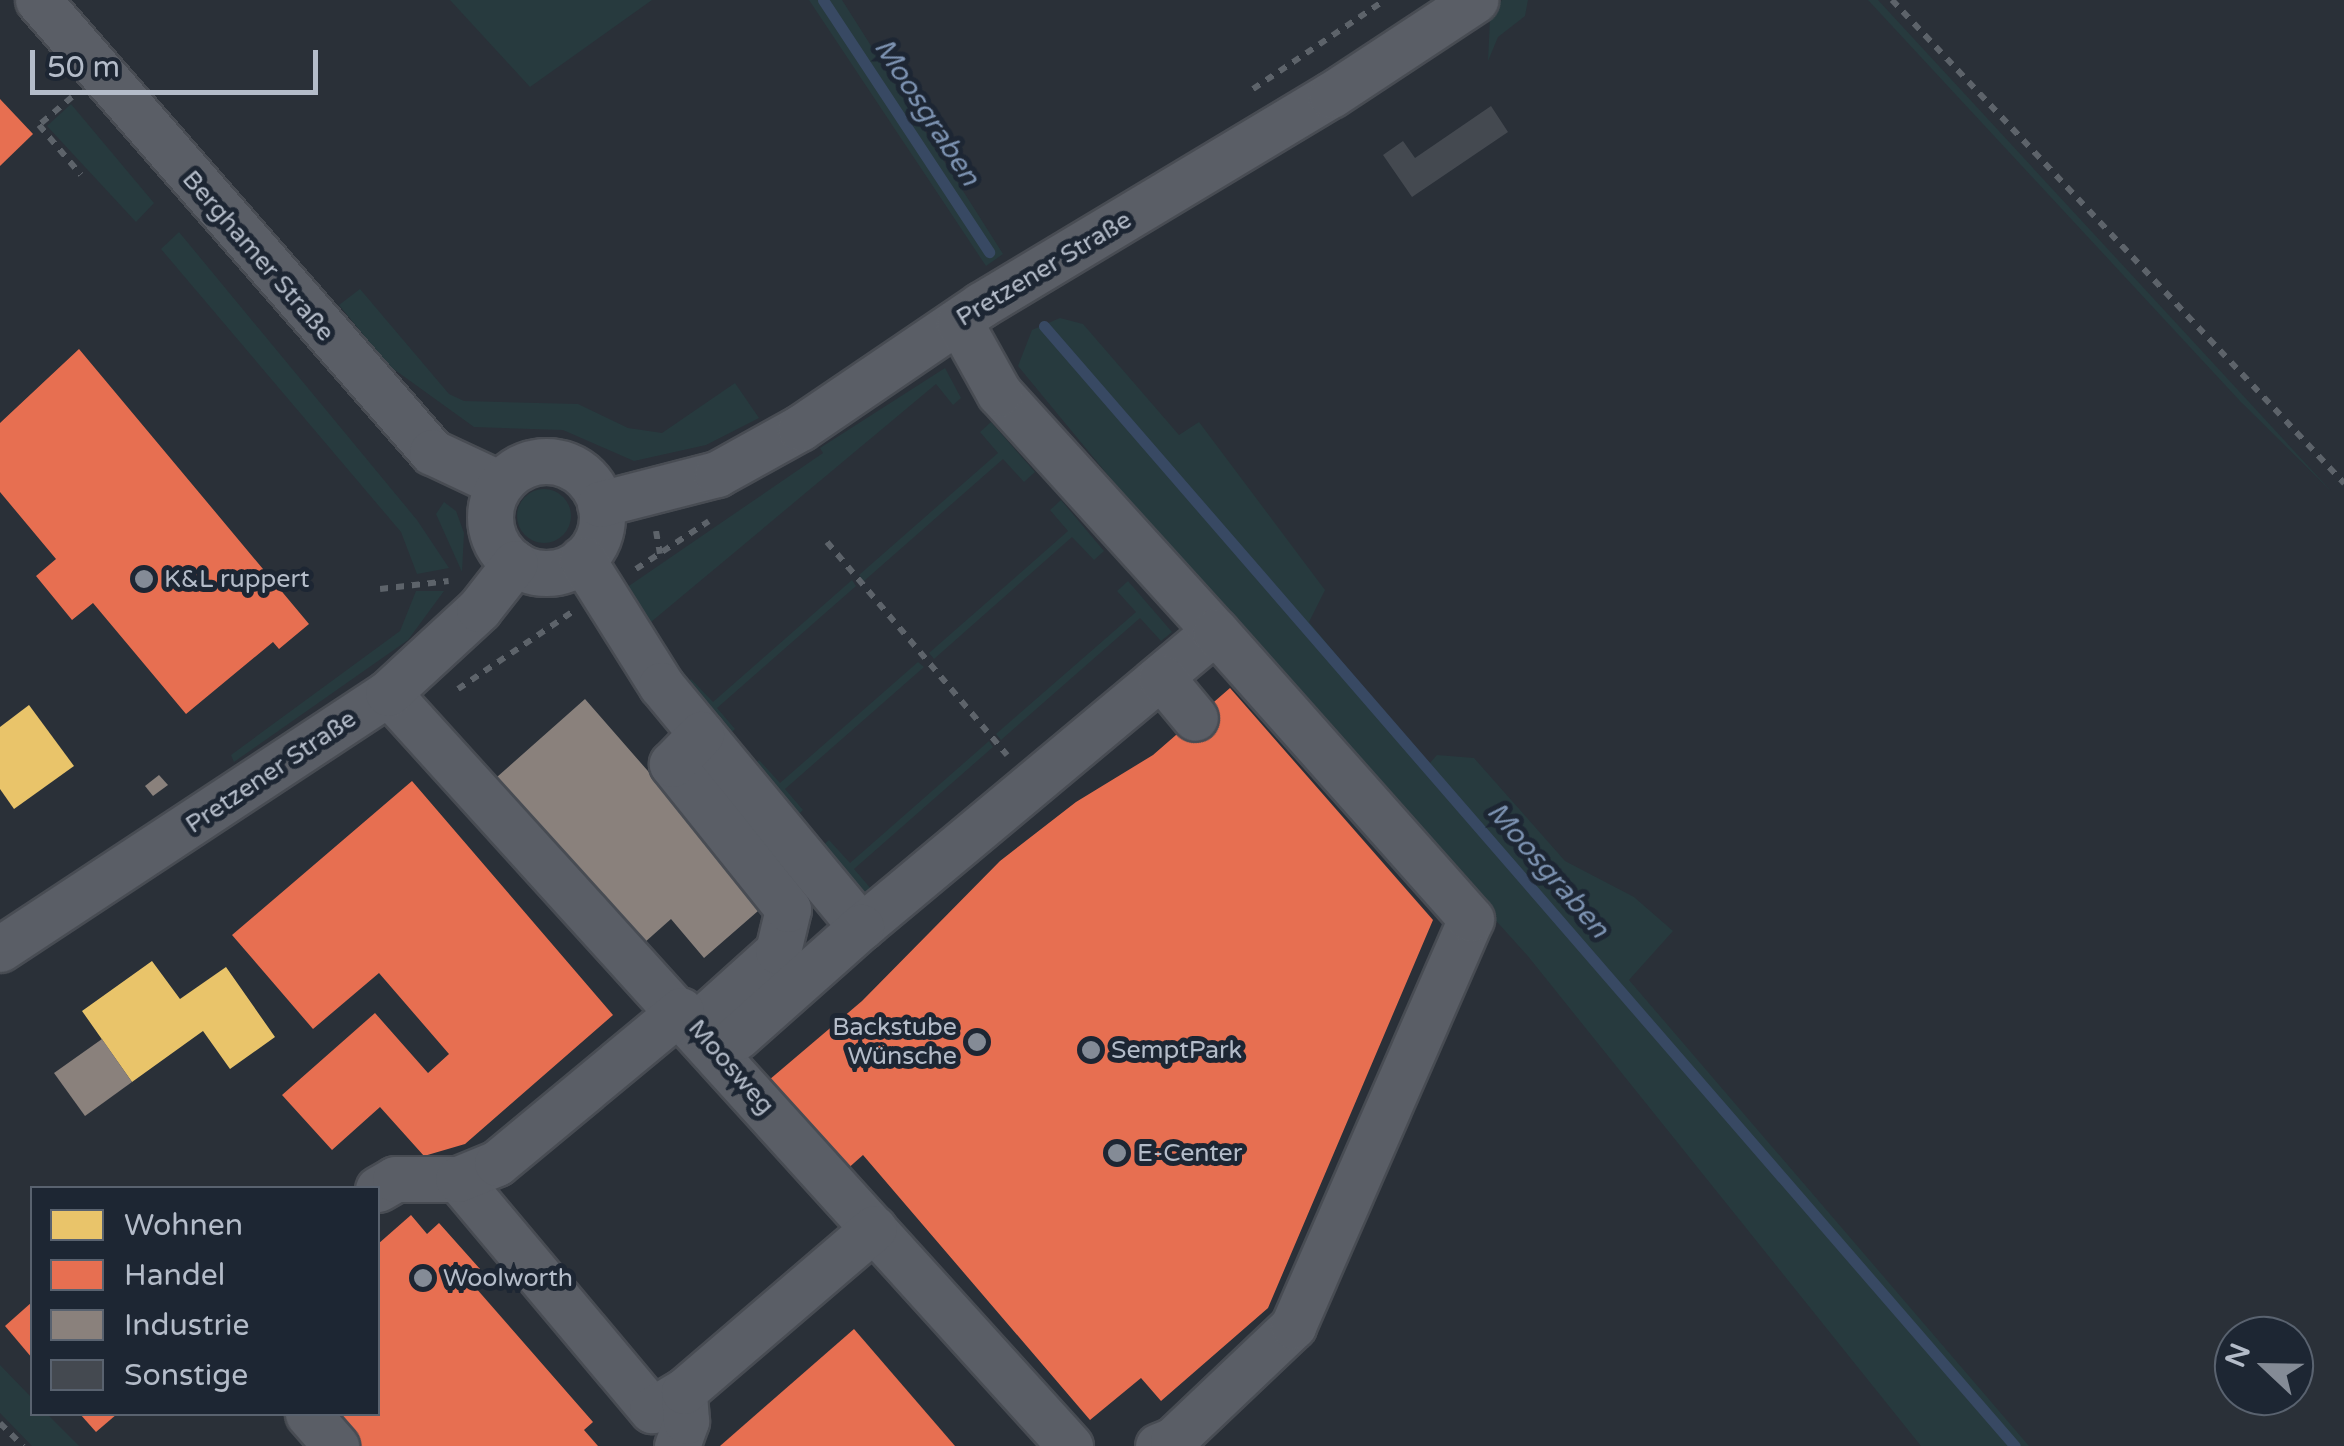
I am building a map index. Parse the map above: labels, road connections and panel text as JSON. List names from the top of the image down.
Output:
{
  "streets": {
    "street": ["Berghamer Straße", "Pretzener Straße", "Moosweg"]
  },
  "crossings": [
    ["Berghamer Straße", "Pretzener Straße"],
    ["Pretzener Straße", "Moosweg"]
  ],
  "water": ["Moosgraben"],
  "places": [
    "K&L ruppert",
    "Backstube Wünsche",
    "SemptPark",
    "E-Center",
    "Woolworth"
  ],
  "legend": [
    "Wohnen",
    "Handel",
    "Industrie",
    "Sonstige"
  ],
  "scale_bar": "50 m",
  "north": "left"
}
